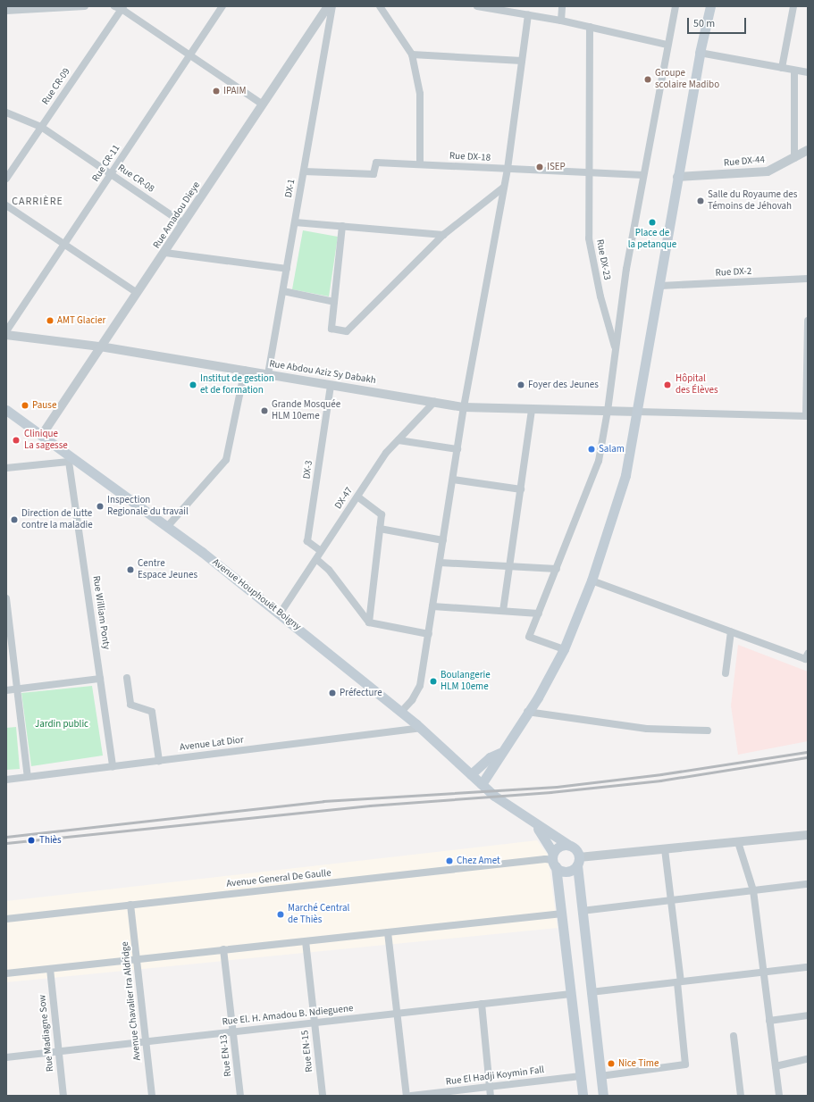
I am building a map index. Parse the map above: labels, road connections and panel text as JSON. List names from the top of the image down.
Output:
{
  "streets": {
    "main road": ["Avenue Houphouët Boigny"],
    "street": [
      "Rue CR-09",
      "Rue DX-18",
      "Rue DX-44",
      "Rue CR-11",
      "Rue CR-08",
      "DX-1",
      "Rue Amadou Dieye",
      "Rue DX-23",
      "Rue DX-2",
      "Rue Abdou Aziz Sy Dabakh",
      "DX-3",
      "DX-47",
      "Rue William Ponty",
      "Avenue Lat Dior",
      "Avenue General De Gaulle",
      "Avenue Chavalier Ira Aldridge",
      "Rue El. H. Amadou B. Ndieguene",
      "Rue Madiagne Sow",
      "Rue EN-15",
      "Rue EN-13",
      "Rue El Hadji Koymin Fall"
    ]
  },
  "crossings": [
    ["Rue CR-09", "Rue CR-08"],
    ["Rue DX-18", "DX-1"],
    ["Rue DX-18", "Rue DX-23"],
    ["Rue CR-11", "Rue CR-08"],
    ["Rue CR-08", "Rue Amadou Dieye"],
    ["DX-1", "Rue Abdou Aziz Sy Dabakh"],
    ["Rue Amadou Dieye", "Rue Abdou Aziz Sy Dabakh"],
    ["Rue Amadou Dieye", "Avenue Houphouët Boigny"],
    ["Rue Abdou Aziz Sy Dabakh", "DX-3"],
    ["Rue Abdou Aziz Sy Dabakh", "DX-47"],
    ["DX-3", "DX-47"],
    ["DX-47", "Avenue Houphouët Boigny"],
    ["Avenue Houphouët Boigny", "Rue William Ponty"],
    ["Avenue Houphouët Boigny", "Avenue Lat Dior"],
    ["Avenue Houphouët Boigny", "Avenue General De Gaulle"],
    ["Rue William Ponty", "Avenue Lat Dior"],
    ["Avenue General De Gaulle", "Avenue Chavalier Ira Aldridge"],
    ["Avenue Chavalier Ira Aldridge", "Rue El. H. Amadou B. Ndieguene"],
    ["Rue El. H. Amadou B. Ndieguene", "Rue Madiagne Sow"],
    ["Rue El. H. Amadou B. Ndieguene", "Rue EN-15"],
    ["Rue El. H. Amadou B. Ndieguene", "Rue EN-13"]
  ],
  "districts": ["CARRIÈRE"],
  "parks": ["Jardin public"],
  "places": [
    "Groupe scolaire Madibo",
    "IPAIM",
    "ISEP",
    "Salle du Royaume des Témoins de Jéhovah",
    "Place de la petanque",
    "AMT Glacier",
    "Institut de gestion et de formation",
    "Foyer des Jeunes",
    "Hôpital des Élèves",
    "Pause",
    "Grande Mosquée HLM 10eme",
    "Clinique La sagesse",
    "Salam",
    "Inspection Regionale du travail",
    "Direction de lutte contre la maladie",
    "Centre Espace Jeunes",
    "Boulangerie HLM 10eme",
    "Préfecture",
    "Thiès",
    "Chez Amet",
    "Marché Central de Thiès",
    "Nice Time"
  ],
  "scale_bar": "50 m"
}
